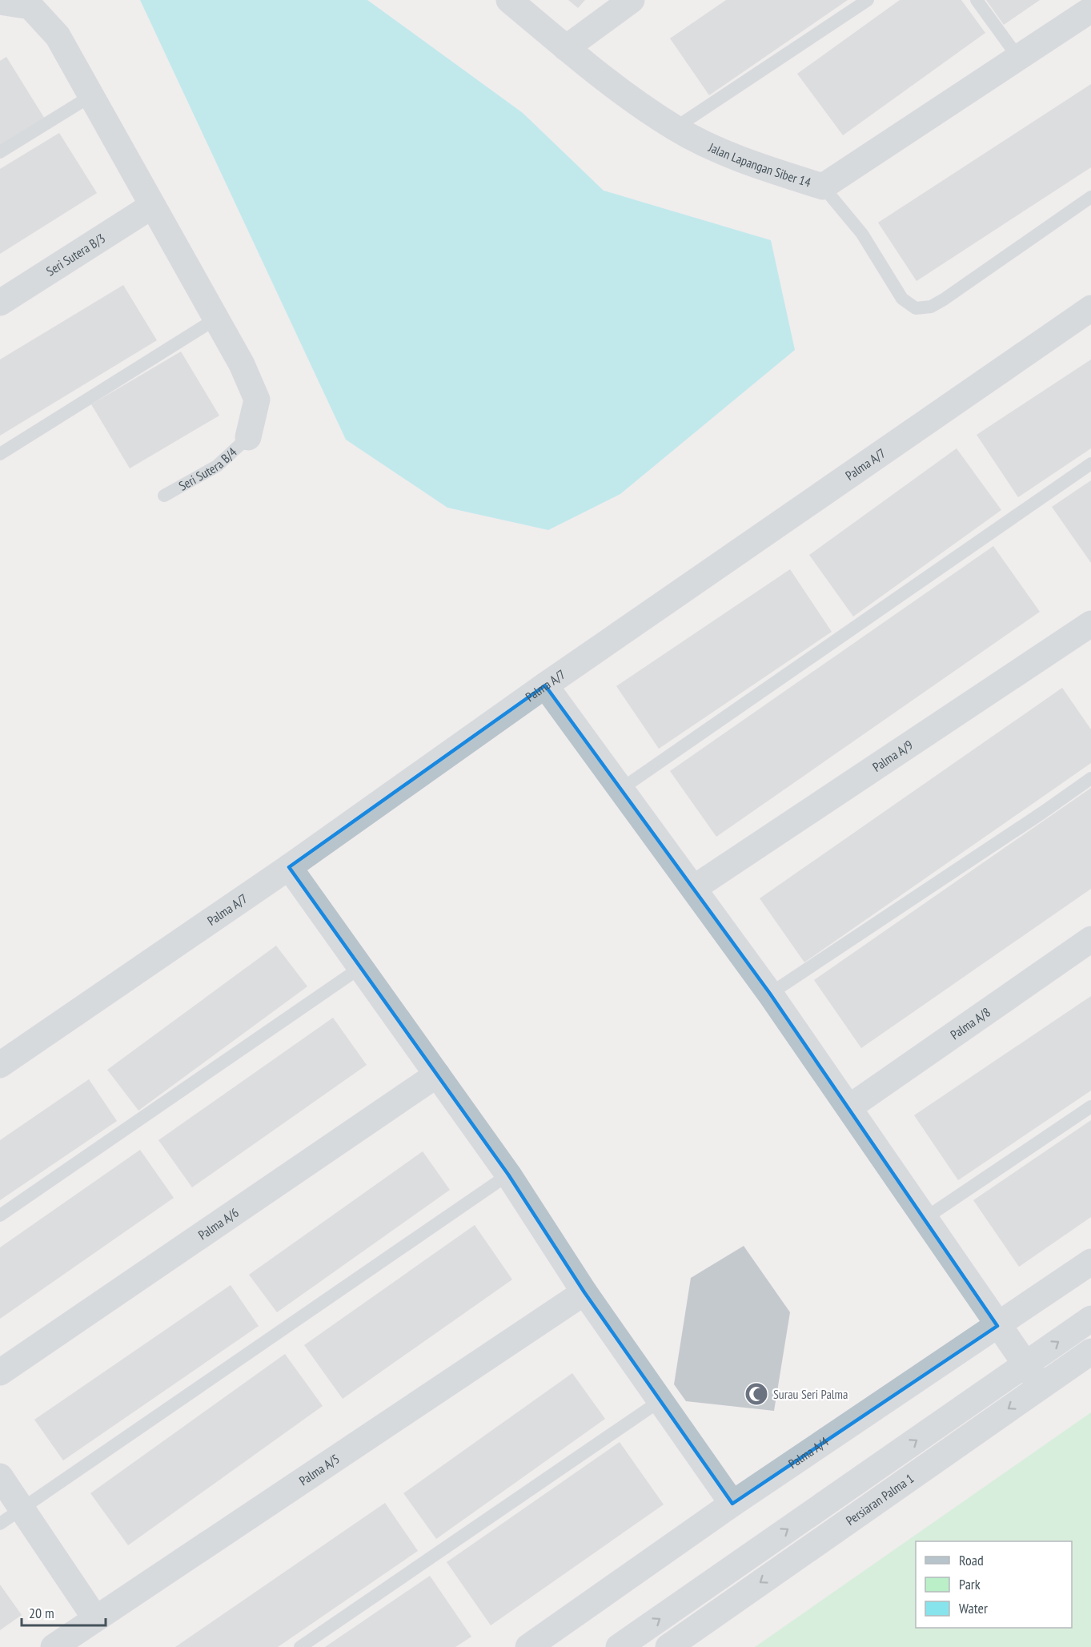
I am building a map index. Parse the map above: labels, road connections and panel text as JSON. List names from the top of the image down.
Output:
{
  "streets": {
    "street": [
      "Jalan Lapangan Siber 14",
      "Seri Sutera B/3",
      "Palma A/7",
      "Palma A/9",
      "Palma A/8",
      "Palma A/6",
      "Palma A/4",
      "Palma A/5",
      "Persiaran Palma 1"
    ],
    "lane": ["Seri Sutera B/4"]
  },
  "places": {
    "mosque": ["Surau Seri Palma"]
  },
  "legend": ["Road", "Park", "Water"],
  "scale_bar": "20 m"
}
